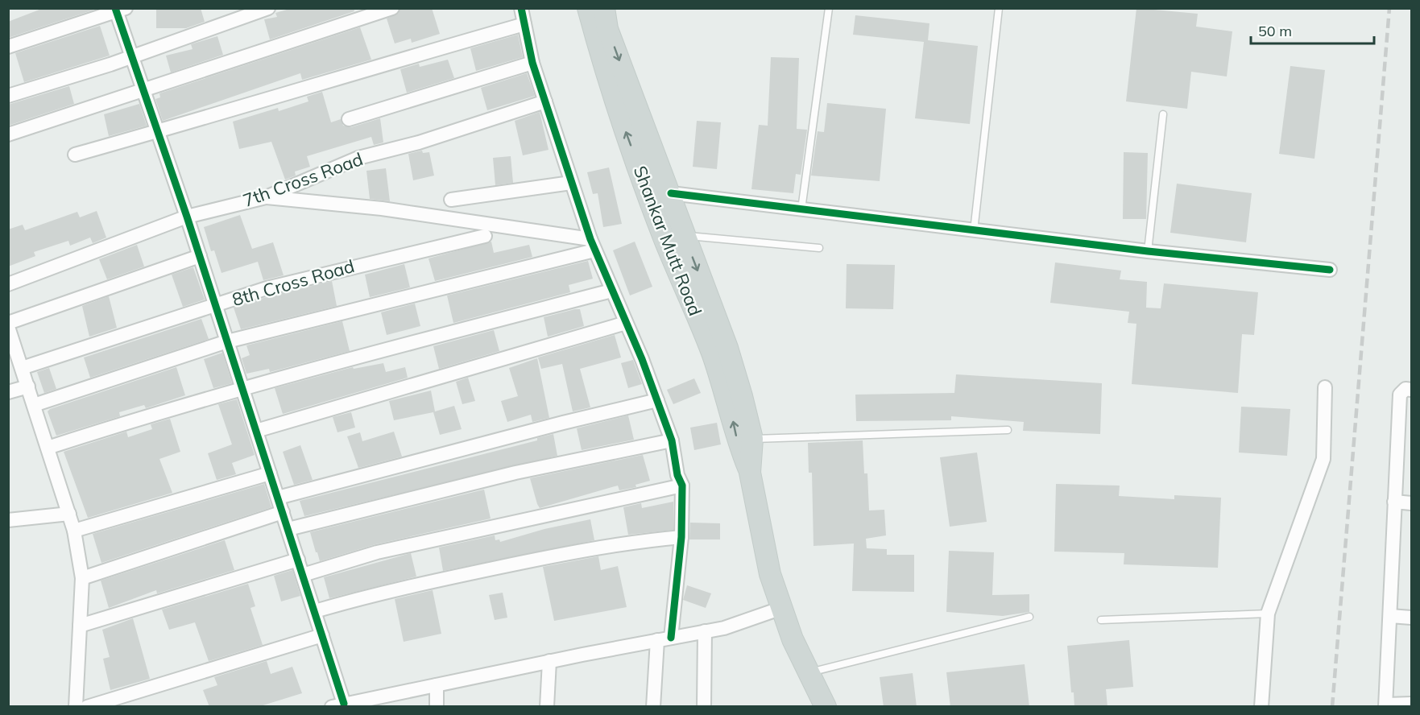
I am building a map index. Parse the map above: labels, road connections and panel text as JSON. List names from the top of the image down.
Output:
{
  "streets": {
    "main road": ["Shankar Mutt Road"],
    "street": ["7th Cross Road", "8th Cross Road"]
  },
  "scale_bar": "50 m"
}
